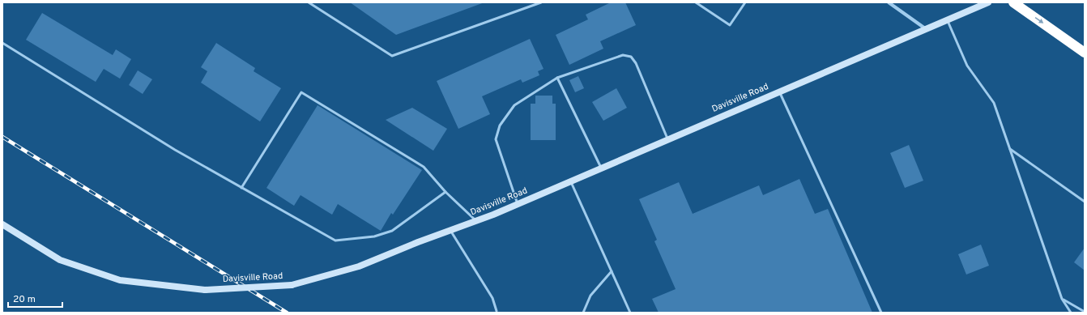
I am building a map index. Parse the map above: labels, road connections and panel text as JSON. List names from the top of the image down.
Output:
{
  "streets": {
    "street": ["Davisville Road"]
  },
  "scale_bar": "20 m"
}
